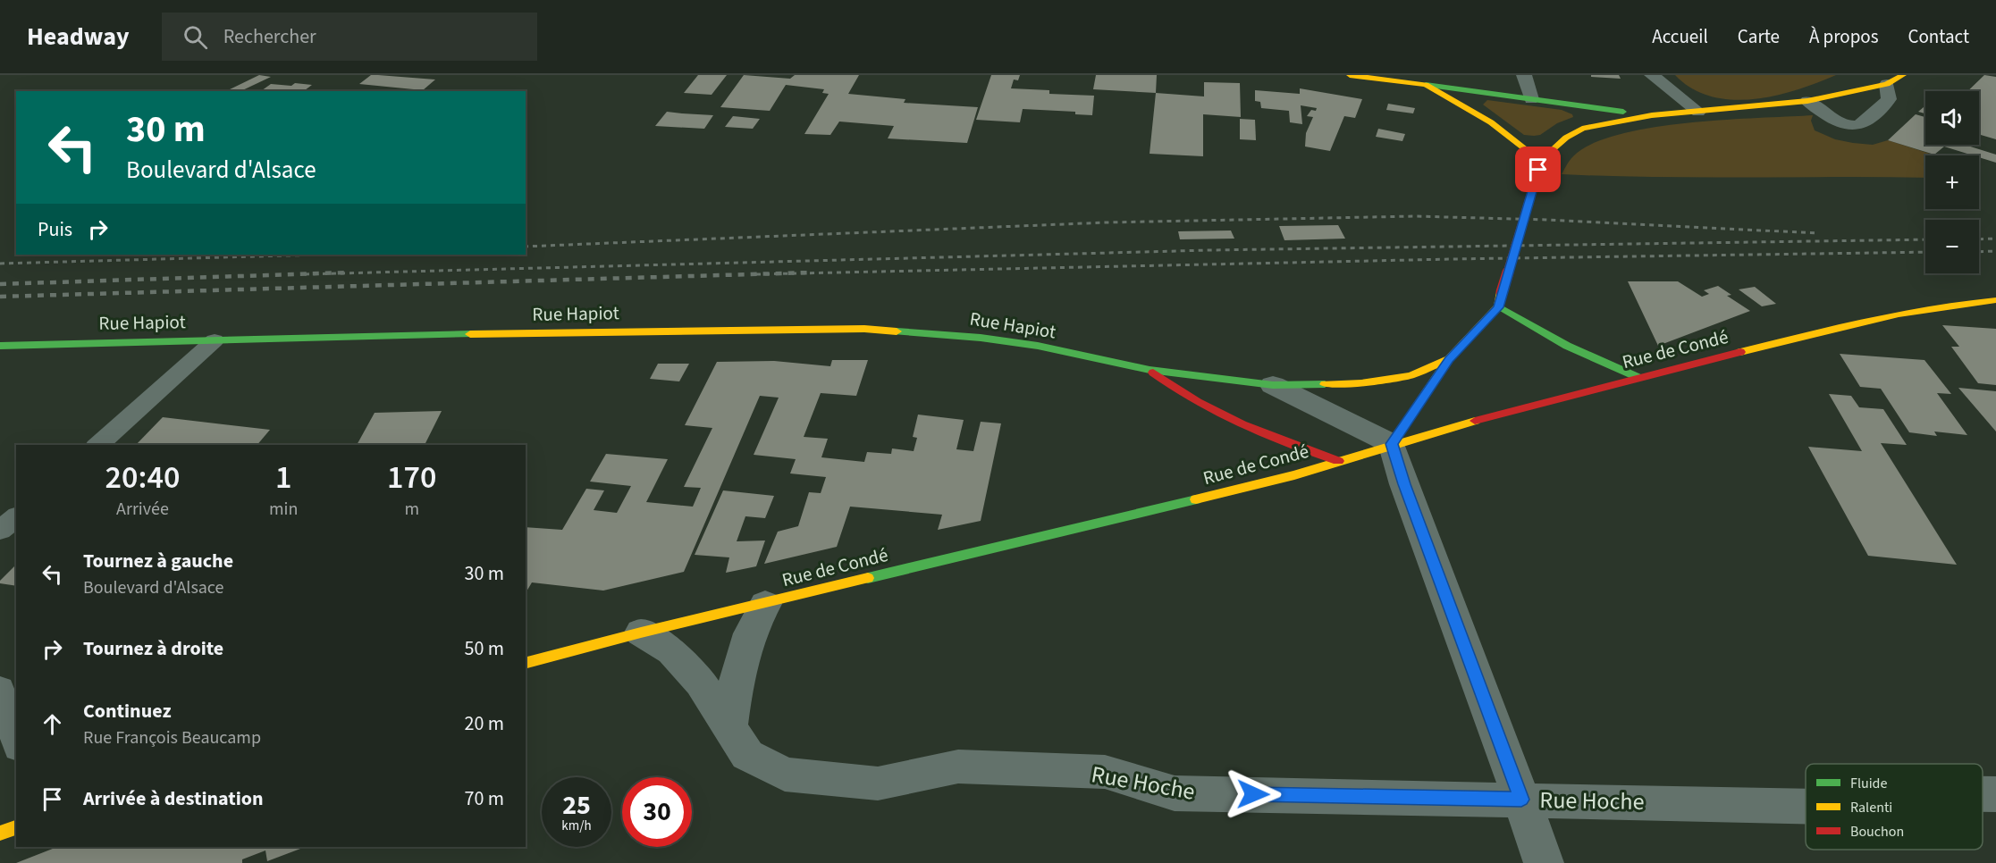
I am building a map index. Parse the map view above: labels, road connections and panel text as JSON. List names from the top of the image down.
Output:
{
  "streets": {
    "street": ["Rue Hapiot", "Rue de Condé", "Rue Hoche"]
  },
  "crossings": [
    ["Rue Hapiot", "Rue de Condé"],
    ["Rue de Condé", "Rue Hoche"]
  ],
  "legend": ["Fluide", "Ralenti", "Bouchon"],
  "page": {
    "header": "Headway",
    "search": "Rechercher",
    "nav": [
      "Accueil",
      "Carte",
      "À propos",
      "Contact"
    ],
    "map_buttons": ["+", "−"],
    "turn": ["30 m", "Boulevard d'Alsace"],
    "then": "Puis",
    "eta": [
      "20:40",
      "Arrivée",
      "1",
      "min",
      "170",
      "m"
    ],
    "list": [
      {
        "name": "Tournez à gauche",
        "note": "Boulevard d'Alsace",
        "value": "30 m"
      },
      {
        "name": "Tournez à droite",
        "value": "50 m"
      },
      {
        "name": "Continuez",
        "note": "Rue François Beaucamp",
        "value": "20 m"
      },
      {
        "name": "Arrivée à destination",
        "value": "70 m"
      }
    ],
    "speed": "25 km/h",
    "limit": "30"
  }
}
